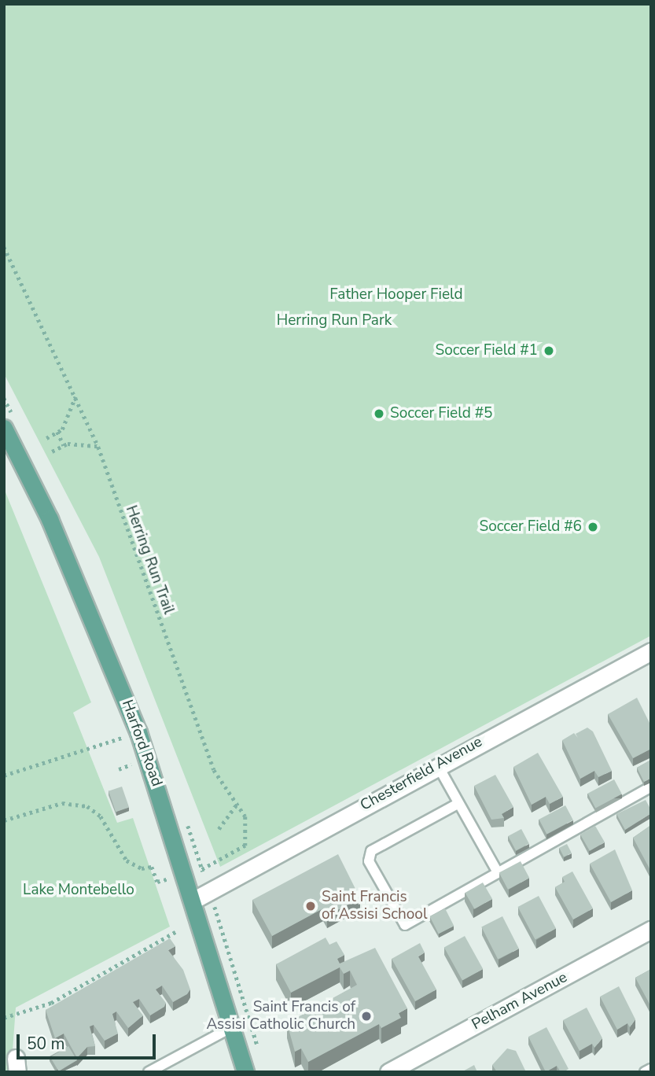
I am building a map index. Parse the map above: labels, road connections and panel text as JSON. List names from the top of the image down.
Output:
{
  "streets": {
    "main road": ["Harford Road"],
    "street": ["Chesterfield Avenue", "Pelham Avenue"],
    "path": ["Herring Run Trail"]
  },
  "crossings": [
    ["Harford Road", "Chesterfield Avenue"]
  ],
  "parks": ["Father Hooper Field", "Herring Run Park", "Lake Montebello"],
  "places": [
    "Soccer Field #1",
    "Soccer Field #5",
    "Soccer Field #6",
    "Saint Francis of Assisi School",
    "Saint Francis of Assisi Catholic Church"
  ],
  "scale_bar": "50 m"
}
